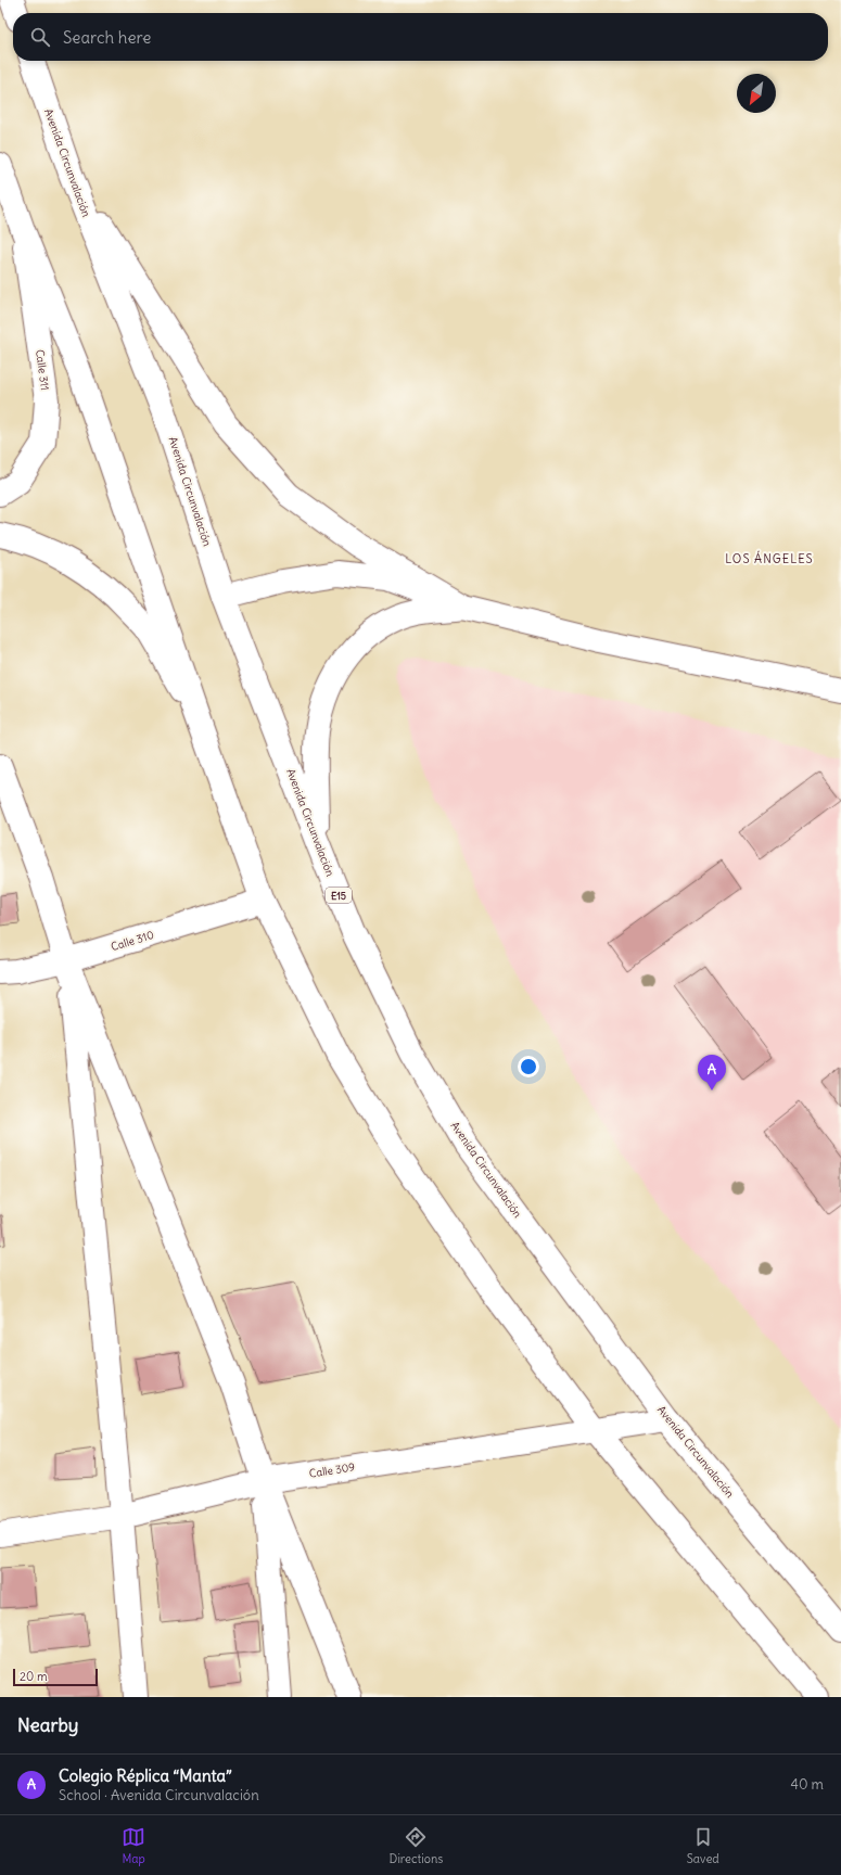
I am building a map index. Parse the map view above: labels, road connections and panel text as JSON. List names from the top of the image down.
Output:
{
  "streets": {
    "main road": [
      "Avenida Circunvalación",
      "Calle 311",
      "E15",
      "Calle 310",
      "Calle 309"
    ]
  },
  "crossings": [
    ["Avenida Circunvalación", "Calle 309"]
  ],
  "districts": ["LOS ÁNGELES"],
  "scale_bar": "20 m",
  "north": "bottom left",
  "page": {
    "search": "Search here",
    "pins": "A",
    "scale": "20 m",
    "heading": "Nearby",
    "list": [
      {
        "mark": "A",
        "name": "Colegio Réplica “Manta”",
        "note": "School · Avenida Circunvalación",
        "value": "40 m"
      }
    ],
    "nav": ["Map", "Directions", "Saved"]
  }
}
